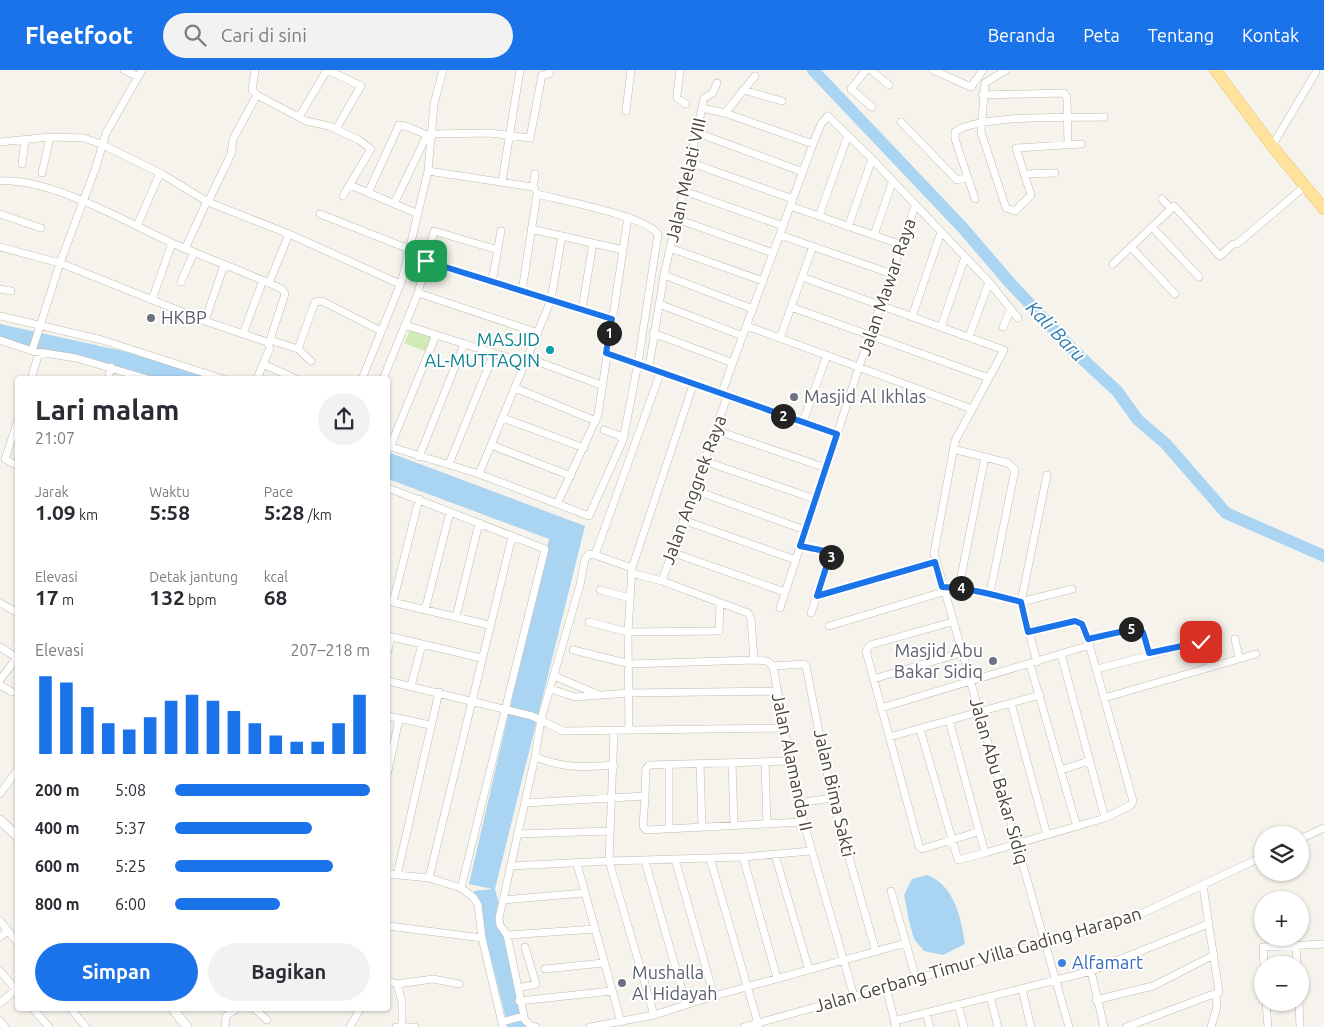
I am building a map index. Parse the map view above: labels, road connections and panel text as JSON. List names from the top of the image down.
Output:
{
  "streets": {
    "street": [
      "Jalan Melati VIII",
      "Jalan Mawar Raya",
      "Jalan Anggrek Raya",
      "Jalan Alamanda II",
      "Jalan Abu Bakar Sidiq",
      "Jalan Bima Sakti",
      "Jalan Gerbang Timur Villa Gading Harapan"
    ]
  },
  "crossings": [
    ["Jalan Melati VIII", "Jalan Anggrek Raya"],
    ["Jalan Alamanda II", "Jalan Bima Sakti"],
    ["Jalan Alamanda II", "Jalan Gerbang Timur Villa Gading Harapan"],
    ["Jalan Abu Bakar Sidiq", "Jalan Gerbang Timur Villa Gading Harapan"]
  ],
  "water": ["Kali Baru"],
  "places": [
    "HKBP",
    "MASJID AL-MUTTAQIN",
    "Masjid Al Ikhlas",
    "Masjid Abu Bakar Sidiq",
    "Alfamart",
    "Mushalla Al Hidayah"
  ],
  "page": {
    "header": "Fleetfoot",
    "search": "Cari di sini",
    "nav": [
      "Beranda",
      "Peta",
      "Tentang",
      "Kontak"
    ],
    "pins": [
      "1",
      "2",
      "3",
      "4",
      "5"
    ],
    "heading": ["Lari malam", "21:07"],
    "stats": [
      ["Jarak", "1.09 km"],
      ["Waktu", "5:58"],
      ["Pace", "5:28 /km"],
      ["Elevasi", "17 m"],
      ["Detak jantung", "132 bpm"],
      ["kcal", "68"]
    ],
    "chart": ["Elevasi", "207–218 m"],
    "list": [
      {
        "name": "200 m",
        "note": "5:08"
      },
      {
        "name": "400 m",
        "note": "5:37"
      },
      {
        "name": "600 m",
        "note": "5:25"
      },
      {
        "name": "800 m",
        "note": "6:00"
      }
    ],
    "map_buttons": ["+", "−"],
    "buttons": ["Simpan", "Bagikan"]
  }
}
